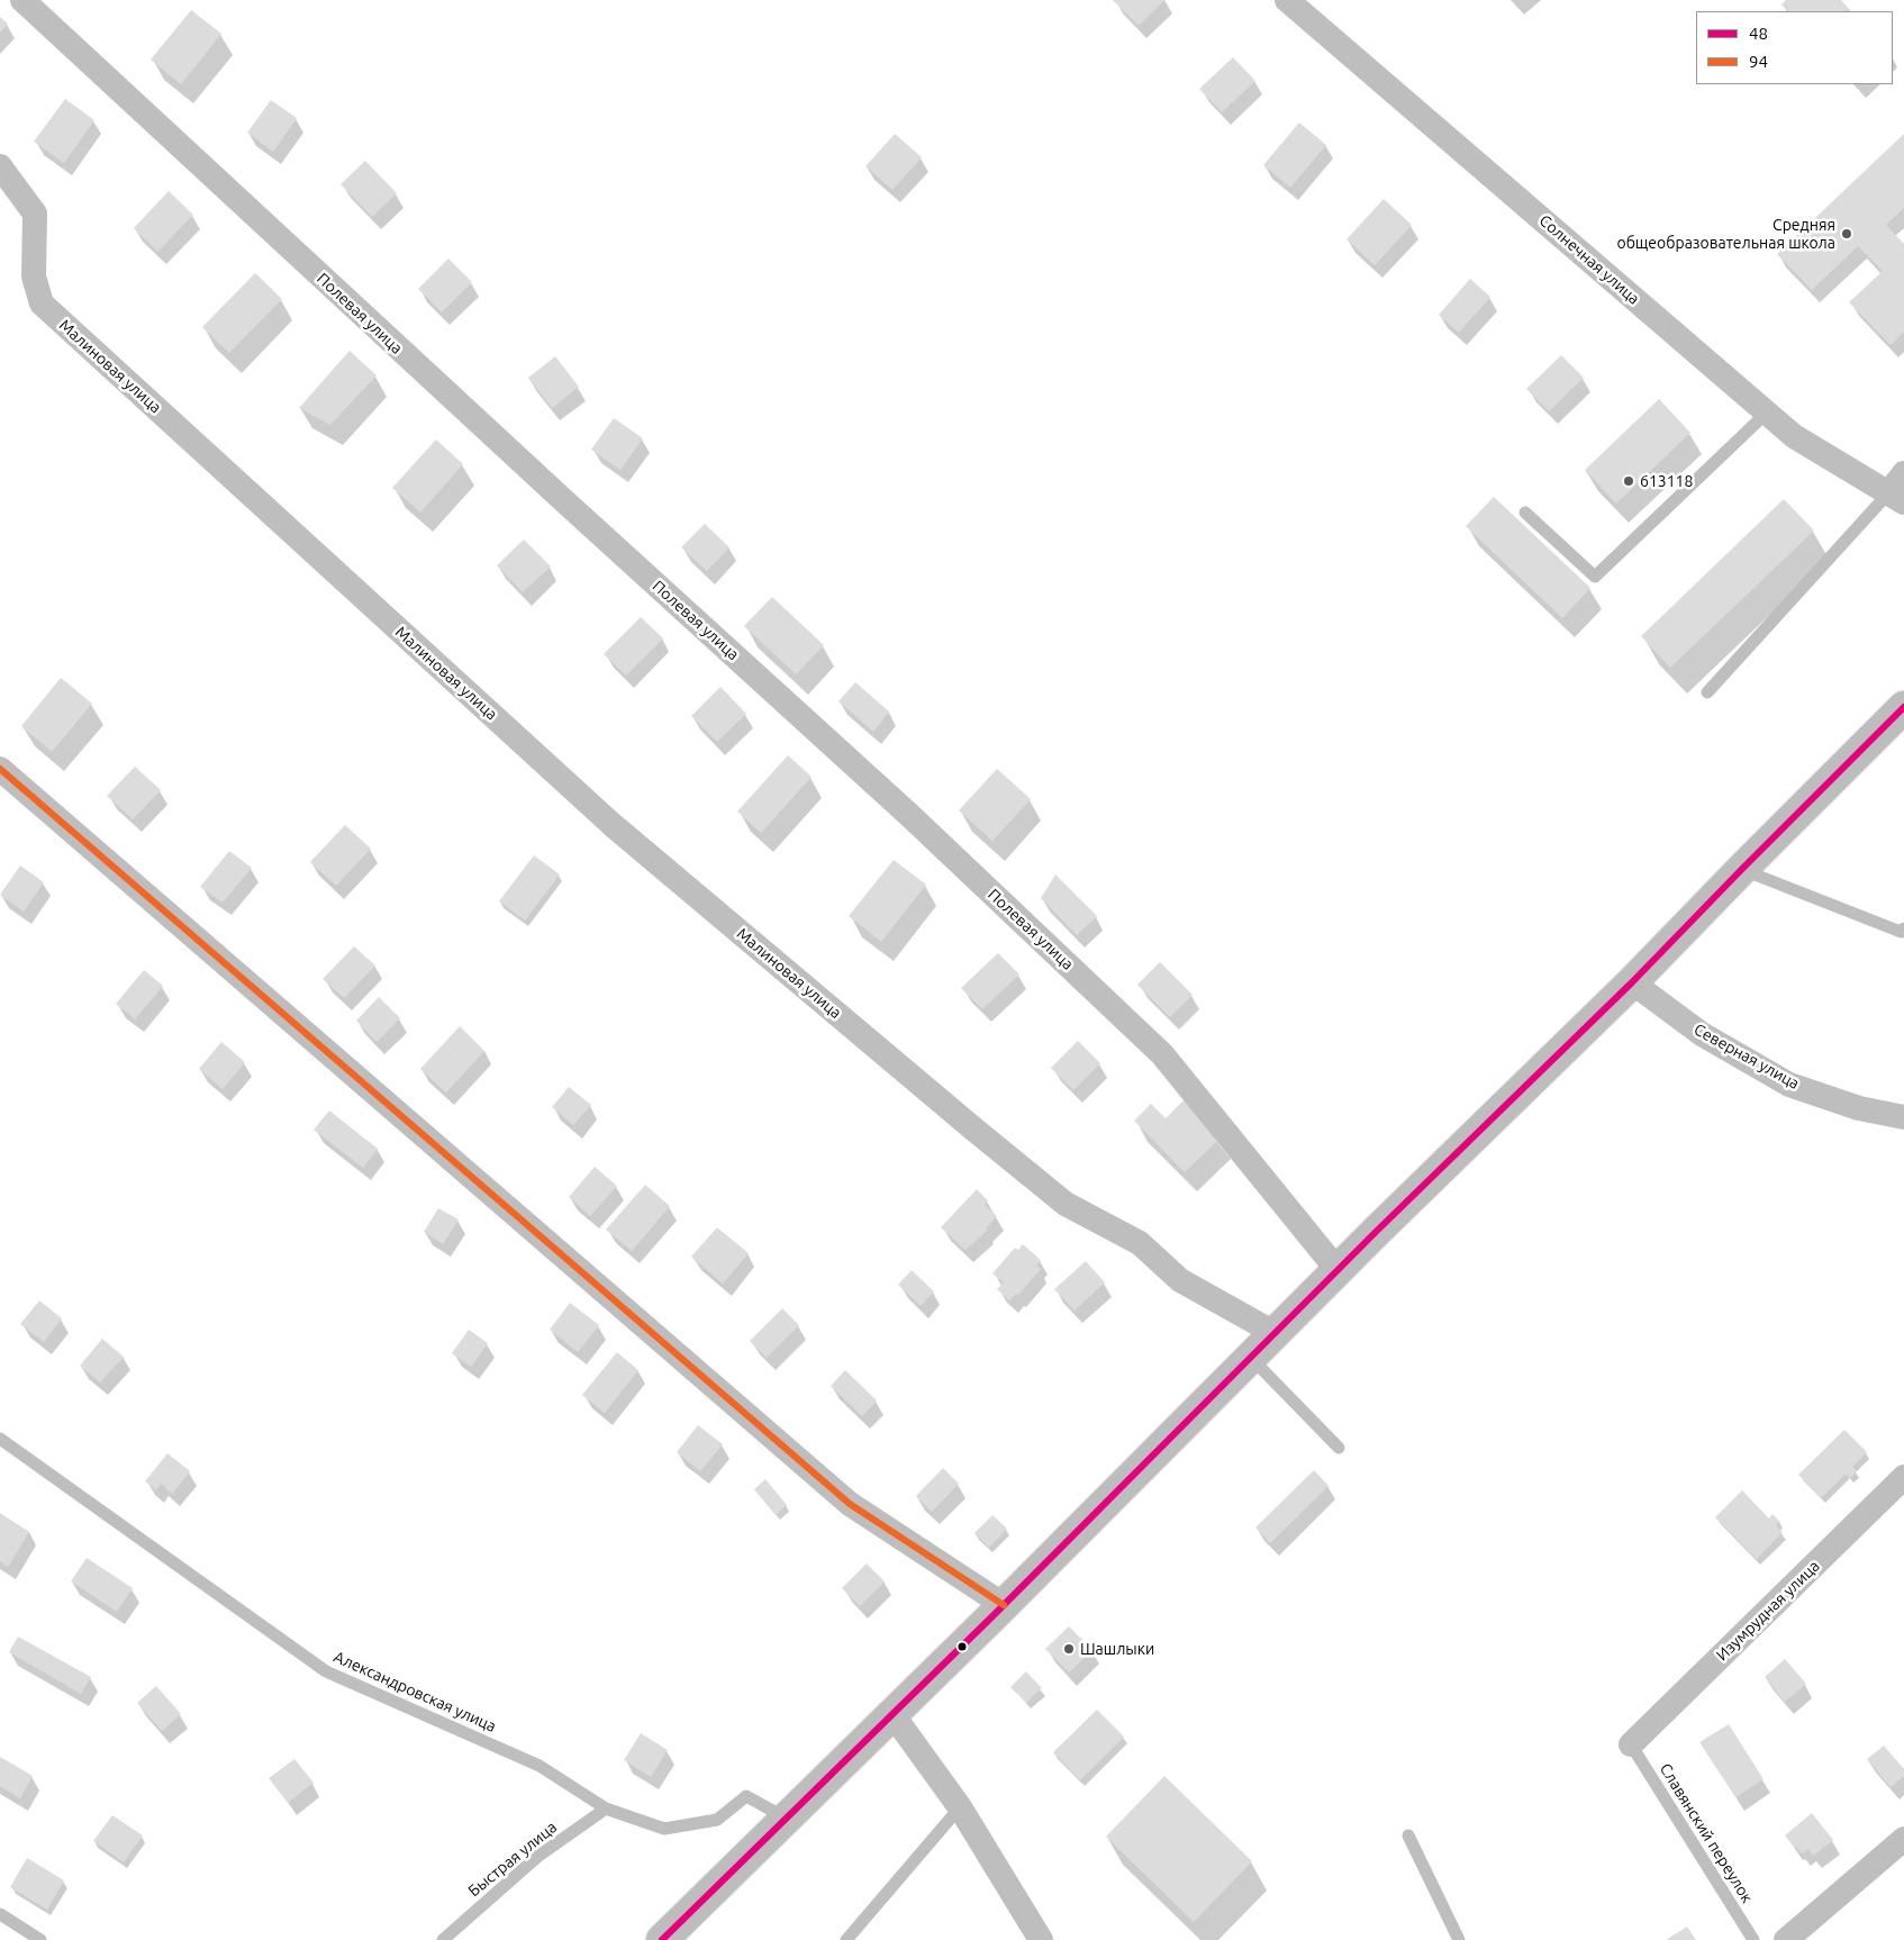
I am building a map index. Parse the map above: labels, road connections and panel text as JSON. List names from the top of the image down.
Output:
{
  "streets": {
    "street": [
      "Солнечная улица",
      "Полевая улица",
      "Малиновая улица",
      "Северная улица",
      "Изумрудная улица"
    ],
    "lane": ["Александровская улица", "Славянский переулок", "Быстрая улица"]
  },
  "crossings": [
    ["Изумрудная улица", "Славянский переулок"],
    ["Александровская улица", "Быстрая улица"]
  ],
  "places": ["Средняя общеобразовательная школа", "613118", "Шашлыки"],
  "lines": ["transit line 48", "transit line 94"],
  "legend": ["48", "94"]
}
